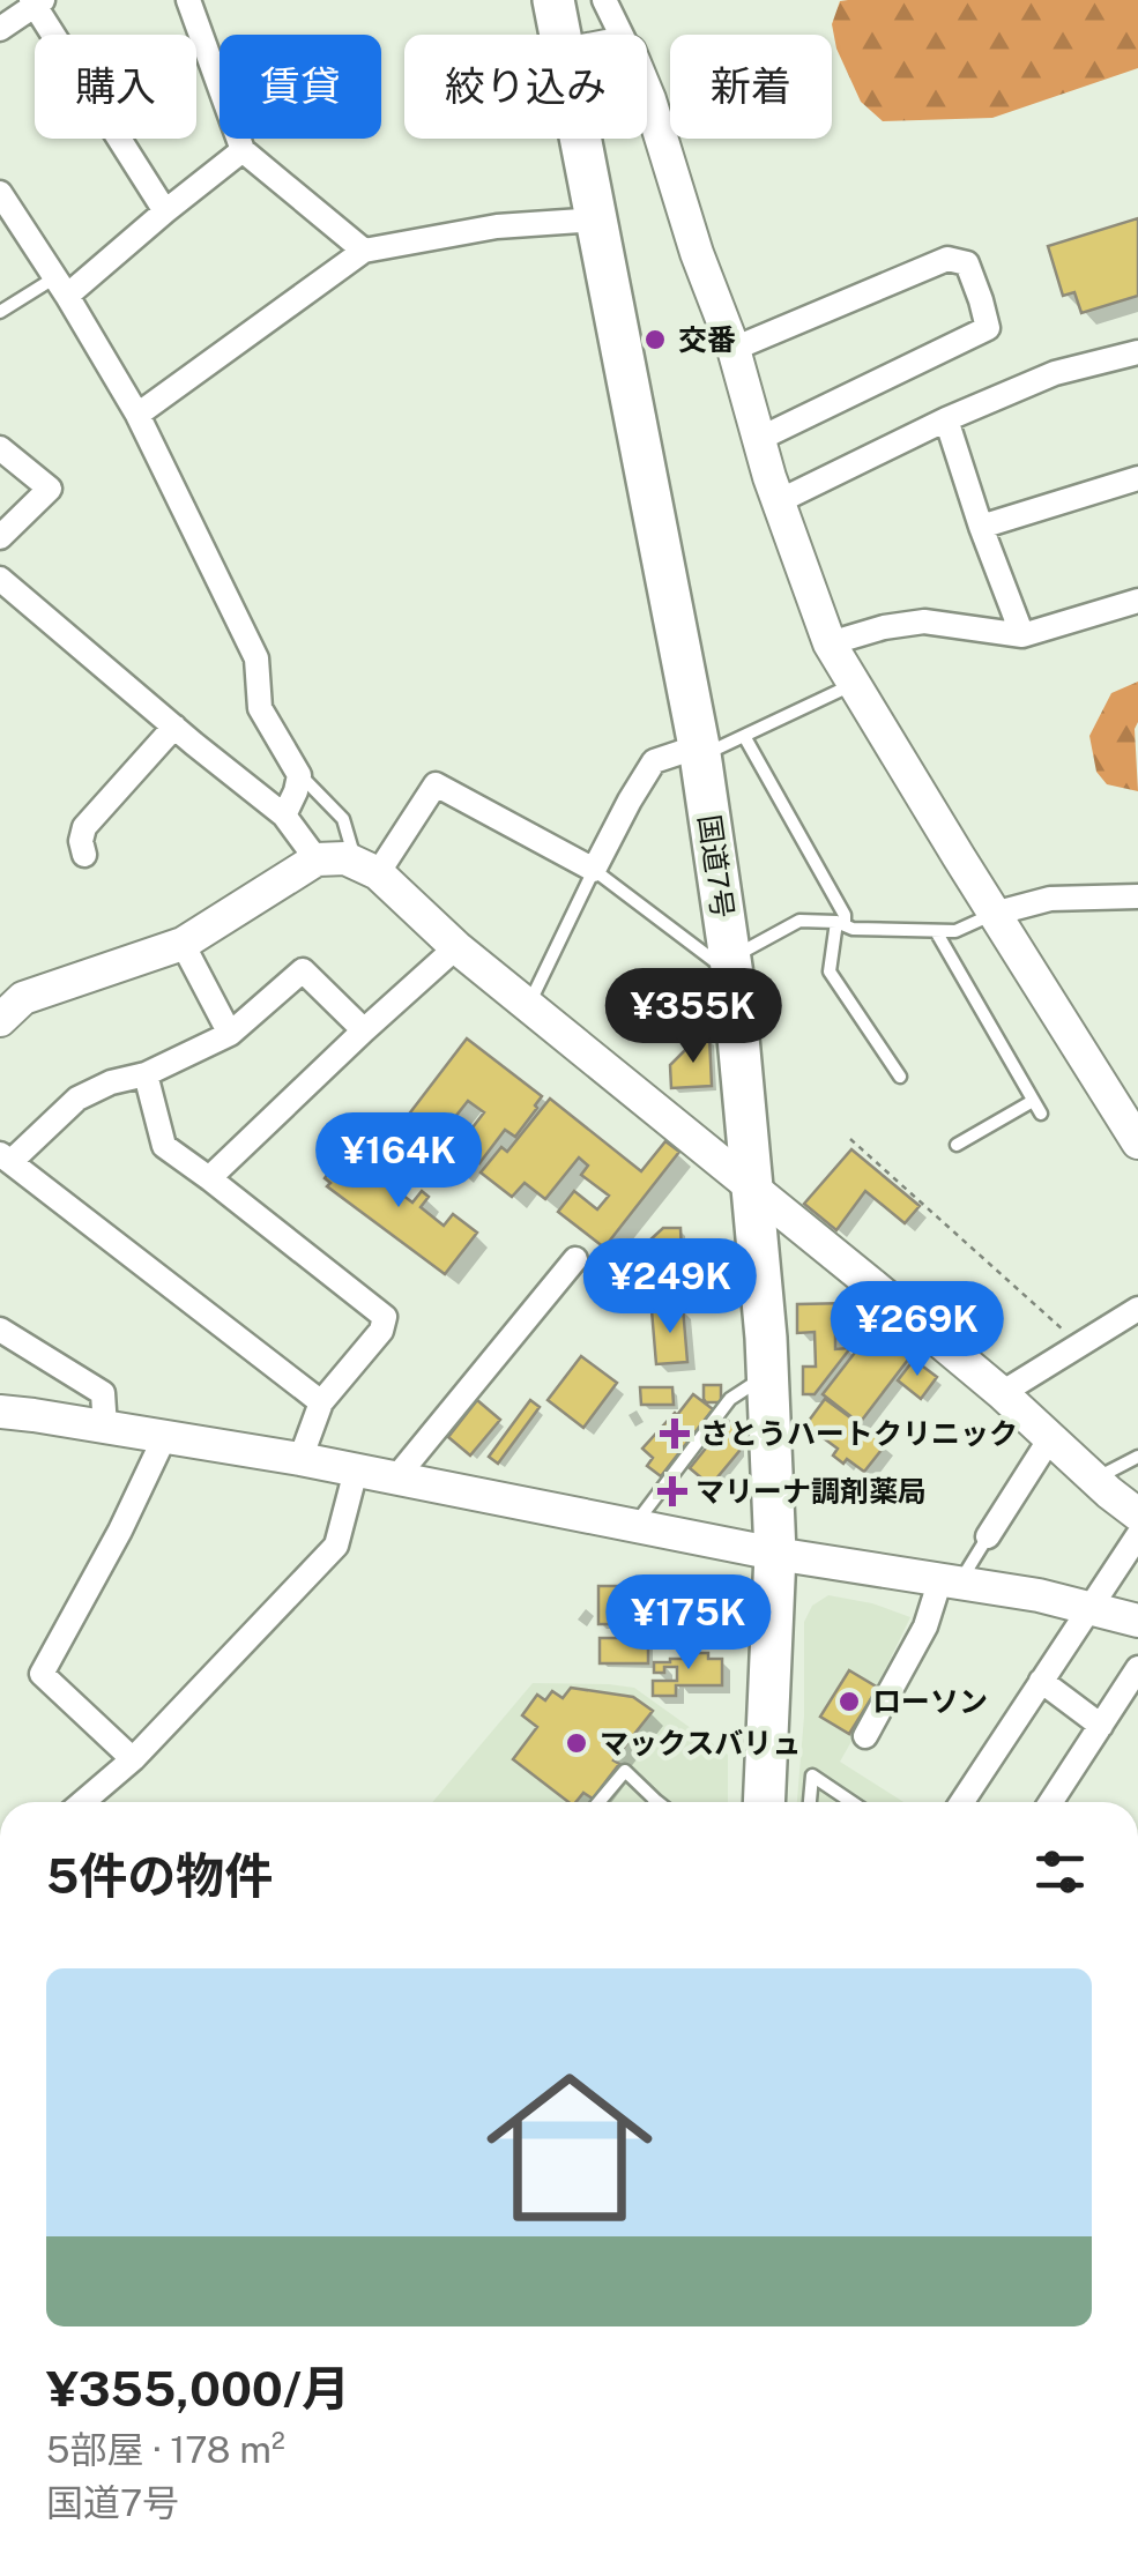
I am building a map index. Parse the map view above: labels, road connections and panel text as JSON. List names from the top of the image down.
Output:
{
  "streets": {
    "highway": ["国道7号"]
  },
  "places": {
    "other": ["交番", "ローソン", "マックスバリュ"],
    "health": ["さとうハートクリニック", "マリーナ調剤薬局"]
  },
  "page": {
    "chip": [
      "購入",
      "賃貸",
      "絞り込み",
      "新着"
    ],
    "price": [
      "¥355K",
      "¥164K",
      "¥249K",
      "¥269K",
      "¥175K"
    ],
    "heading": "5件の物件",
    "list": [
      {
        "name": "¥355,000/月",
        "note": "5部屋 · 178 m² · 国道7号"
      }
    ]
  }
}
